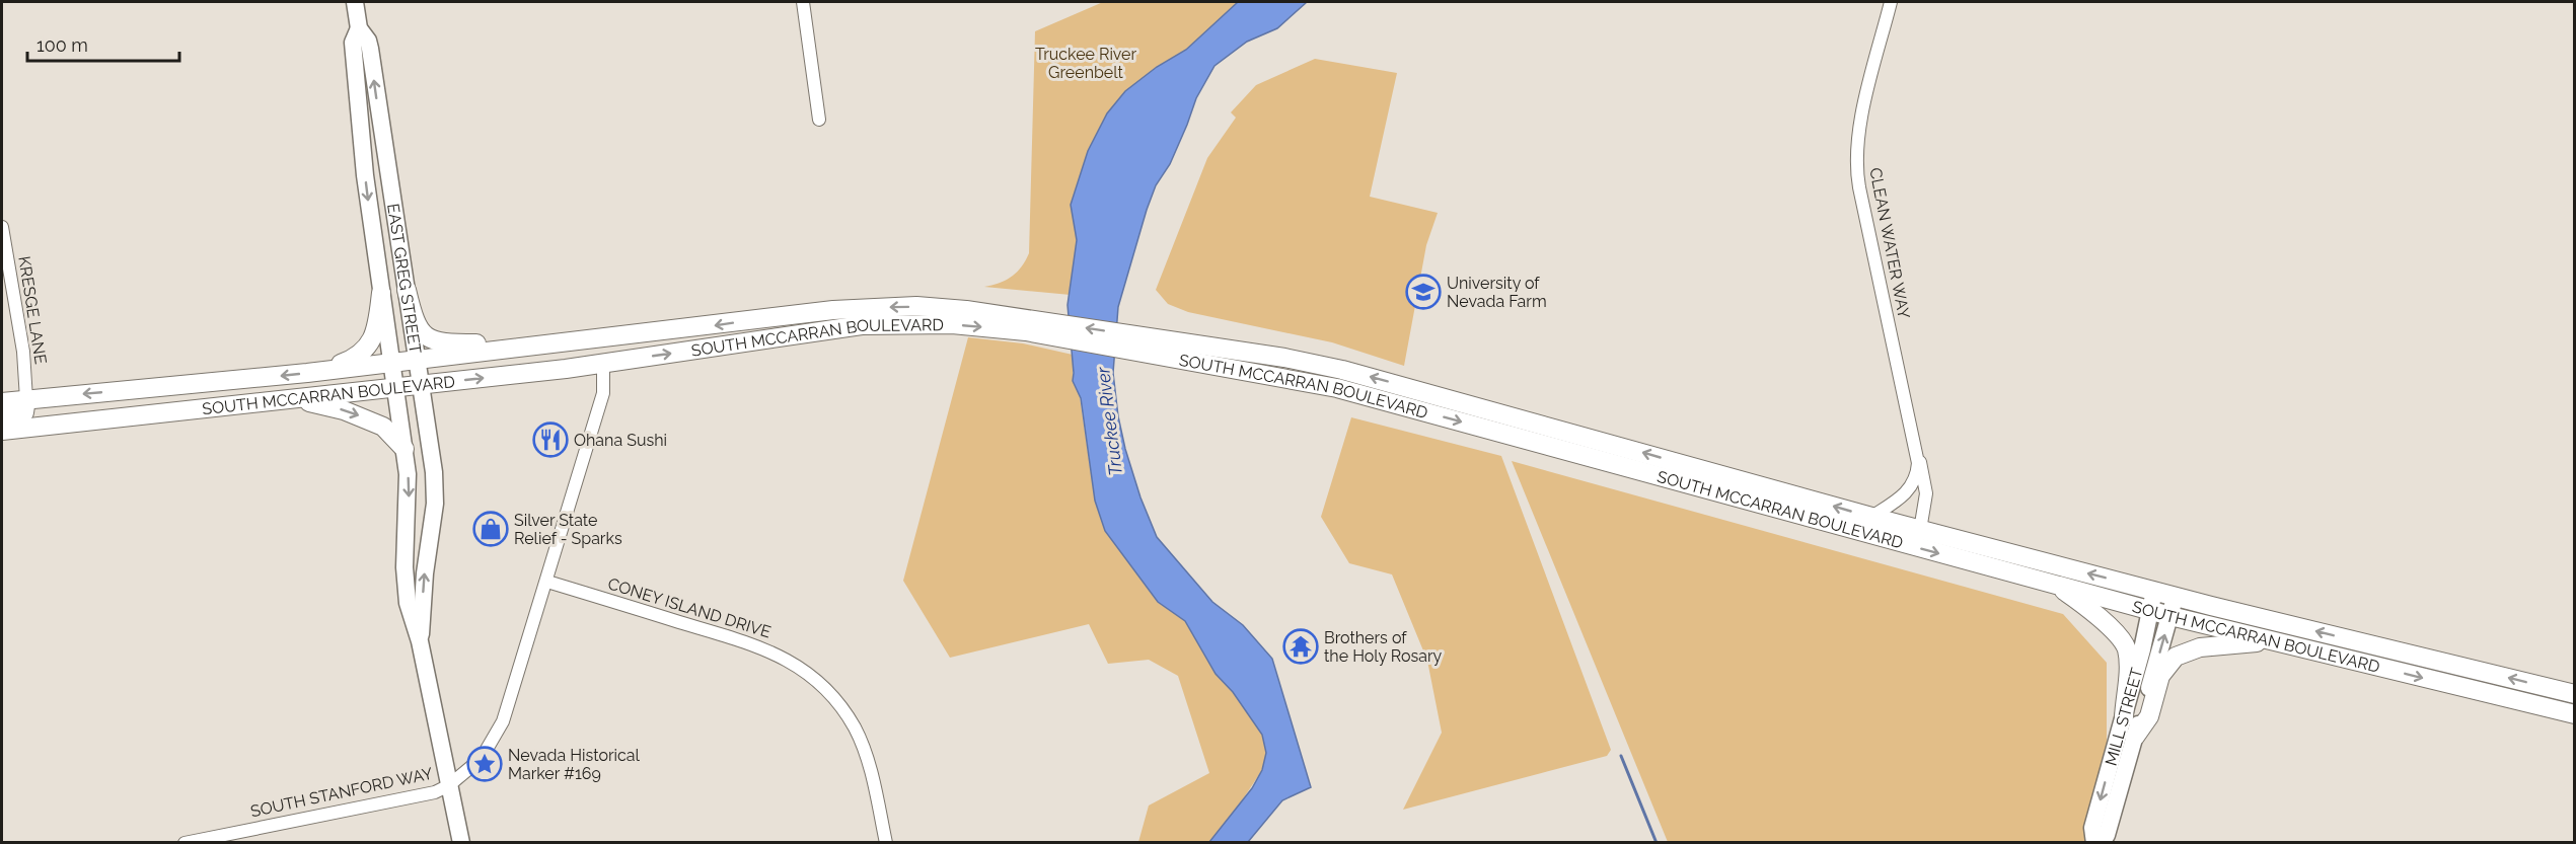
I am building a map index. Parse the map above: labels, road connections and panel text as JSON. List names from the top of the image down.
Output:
{
  "streets": {
    "main road": ["EAST GREG STREET", "SOUTH MCCARRAN BOULEVARD", "MILL STREET"],
    "street": [
      "CLEAN WATER WAY",
      "KRESGE LANE",
      "CONEY ISLAND DRIVE",
      "SOUTH STANFORD WAY"
    ]
  },
  "crossings": [
    ["CLEAN WATER WAY", "SOUTH MCCARRAN BOULEVARD"],
    ["EAST GREG STREET", "SOUTH MCCARRAN BOULEVARD"],
    ["EAST GREG STREET", "SOUTH STANFORD WAY"],
    ["KRESGE LANE", "SOUTH MCCARRAN BOULEVARD"],
    ["SOUTH MCCARRAN BOULEVARD", "MILL STREET"],
    ["SOUTH MCCARRAN BOULEVARD", "SOUTH STANFORD WAY"],
    ["CONEY ISLAND DRIVE", "SOUTH STANFORD WAY"]
  ],
  "water": ["Truckee River"],
  "parks": ["Truckee River Greenbelt"],
  "places": {
    "school or university": ["University of Nevada Farm"],
    "restaurant": ["Ohana Sushi"],
    "shop": ["Silver State Relief - Sparks"],
    "temple": ["Brothers of the Holy Rosary"],
    "place": ["Nevada Historical Marker #169"]
  },
  "scale_bar": "100 m"
}
